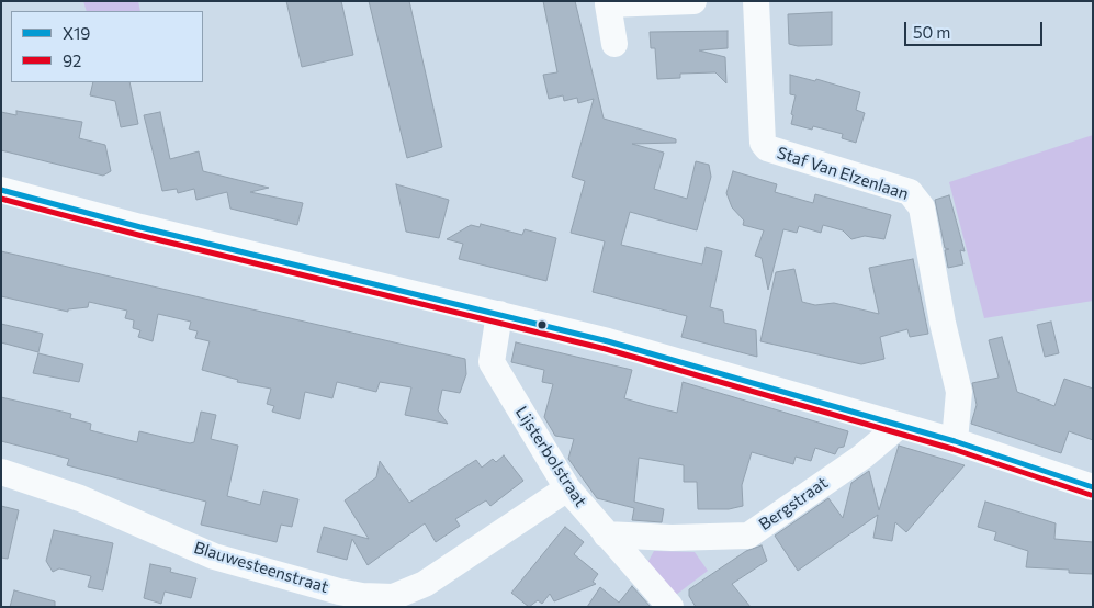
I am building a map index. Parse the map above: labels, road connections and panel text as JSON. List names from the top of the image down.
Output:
{
  "streets": {
    "street": [
      "Staf Van Elzenlaan",
      "Lijsterbolstraat",
      "Bergstraat",
      "Blauwesteenstraat"
    ]
  },
  "crossings": [
    ["Lijsterbolstraat", "Bergstraat"],
    ["Lijsterbolstraat", "Blauwesteenstraat"]
  ],
  "lines": ["transit line X19", "transit line 92"],
  "legend": ["X19", "92"],
  "scale_bar": "50 m"
}
